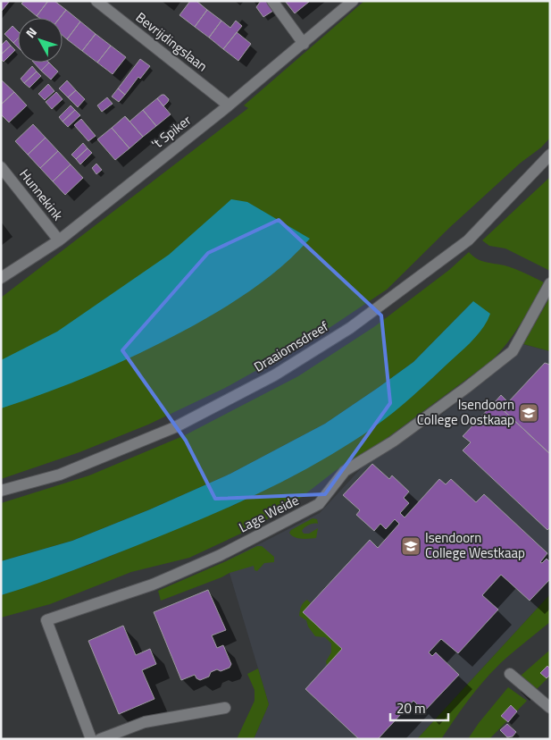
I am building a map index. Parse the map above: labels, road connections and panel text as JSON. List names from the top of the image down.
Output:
{
  "streets": {
    "street": [
      "Bevrijdingslaan",
      "'t Spiker",
      "Hunnekink",
      "Draaiomsdreef",
      "Lage Weide"
    ]
  },
  "crossings": [
    ["Bevrijdingslaan", "'t Spiker"],
    ["'t Spiker", "Hunnekink"]
  ],
  "places": {
    "school or university": ["Isendoorn College Oostkaap", "Isendoorn College Westkaap"]
  },
  "scale_bar": "20 m",
  "north": "top left"
}
